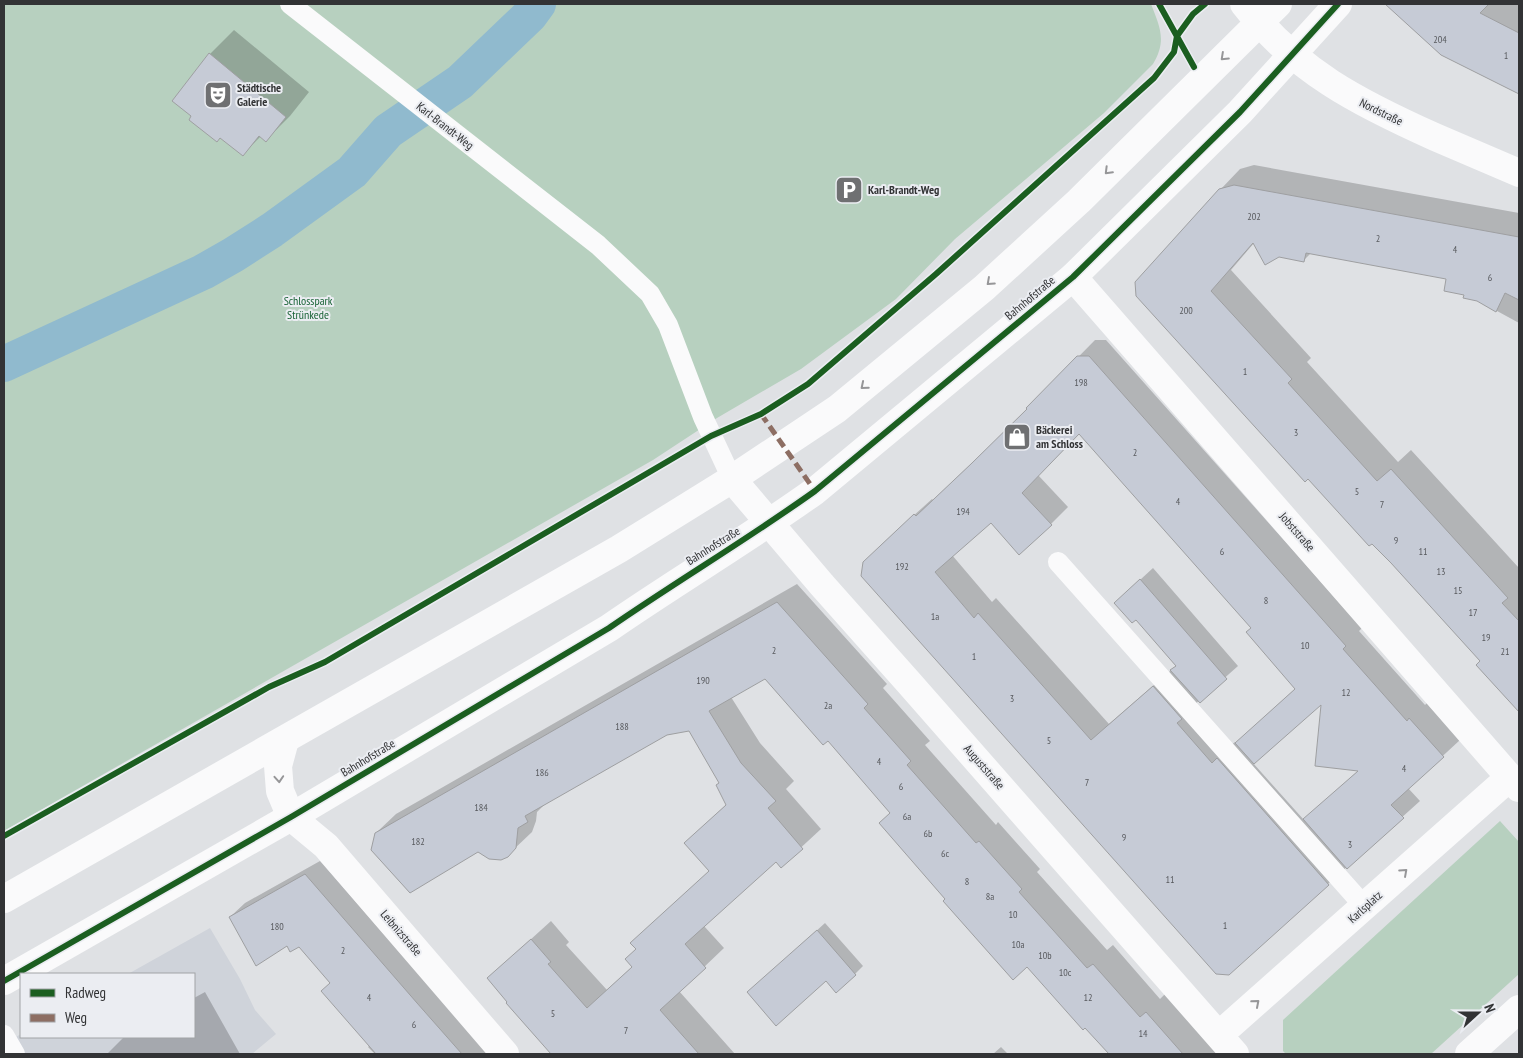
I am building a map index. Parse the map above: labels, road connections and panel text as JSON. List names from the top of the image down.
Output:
{
  "streets": {
    "street": [
      "Nordstraße",
      "Bahnhofstraße",
      "Jobststraße",
      "Auguststraße",
      "Karlsplatz",
      "Leibnizstraße"
    ],
    "lane": ["Karl-Brandt-Weg"]
  },
  "crossings": [
    ["Nordstraße", "Bahnhofstraße"],
    ["Karl-Brandt-Weg", "Auguststraße"],
    ["Bahnhofstraße", "Jobststraße"],
    ["Bahnhofstraße", "Auguststraße"],
    ["Bahnhofstraße", "Leibnizstraße"],
    ["Jobststraße", "Karlsplatz"],
    ["Auguststraße", "Karlsplatz"]
  ],
  "one_way": ["Karlsplatz"],
  "parks": ["Schlosspark Strünkede"],
  "places": {
    "theatre": ["Städtische Galerie"],
    "parking": ["Karl-Brandt-Weg"],
    "shop": ["Bäckerei am Schloss"]
  },
  "house_numbers": [
    "204",
    "1",
    "202",
    "2",
    "4",
    "6",
    "200",
    "1",
    "198",
    "3",
    "2",
    "5",
    "4",
    "7",
    "194",
    "9",
    "6",
    "11",
    "192",
    "13",
    "15",
    "8",
    "17",
    "1a",
    "19",
    "10",
    "2",
    "21",
    "1",
    "190",
    "12",
    "3",
    "2a",
    "188",
    "5",
    "4",
    "4",
    "186",
    "7",
    "6",
    "184",
    "6a",
    "6b",
    "9",
    "182",
    "3",
    "6c",
    "11",
    "8",
    "8a",
    "10",
    "1",
    "180",
    "10a",
    "2",
    "10b",
    "10c",
    "4",
    "12",
    "5",
    "6",
    "7",
    "14"
  ],
  "legend": ["Radweg", "Weg"],
  "north": "right"
}
